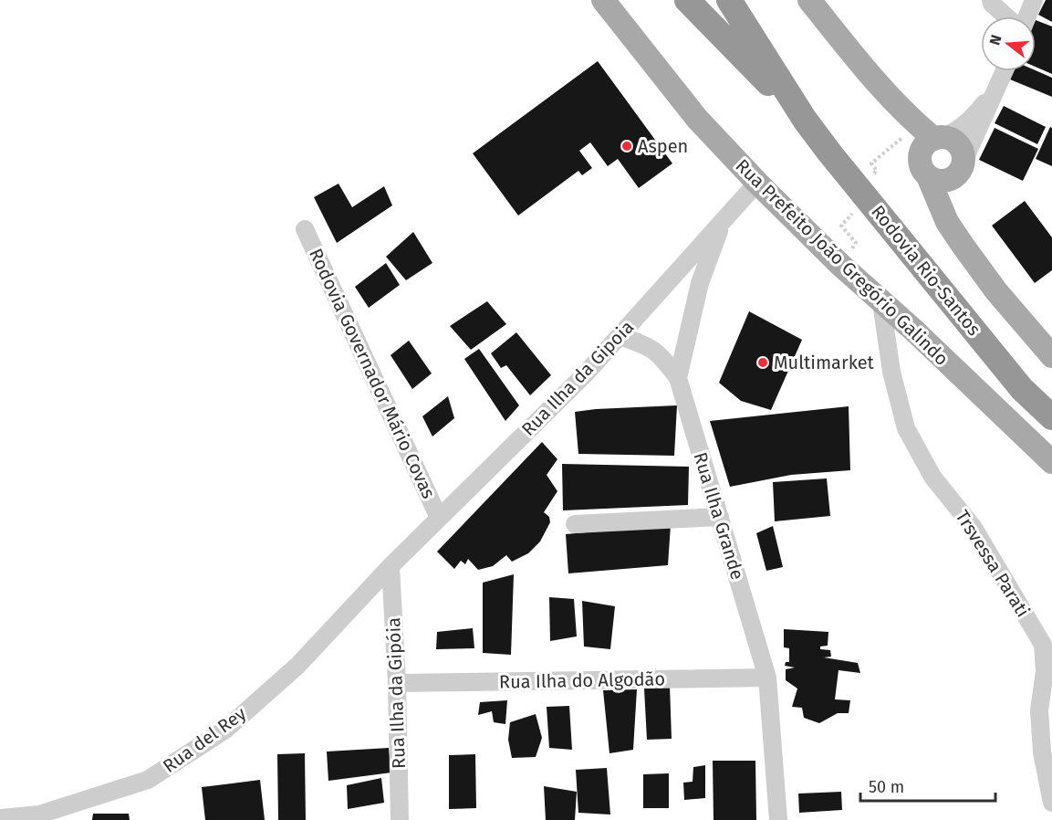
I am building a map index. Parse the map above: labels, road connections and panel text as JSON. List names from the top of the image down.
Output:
{
  "streets": {
    "highway": ["Rodovia Rio-Santos"],
    "main road": ["Rua Prefeito João Gregório Galindo"],
    "street": [
      "Rodovia Governador Mário Covas",
      "Rua Ilha da Gipoia",
      "Rua Ilha Grande",
      "Trsvessa Parati",
      "Rua Ilha do Algodão",
      "Rua Ilha da Gipóia",
      "Rua del Rey"
    ]
  },
  "crossings": [
    ["Rua Prefeito João Gregório Galindo", "Rua Ilha da Gipoia"],
    ["Rua Prefeito João Gregório Galindo", "Trsvessa Parati"],
    ["Rodovia Governador Mário Covas", "Rua Ilha da Gipoia"],
    ["Rua Ilha da Gipoia", "Rua Ilha da Gipóia"],
    ["Rua Ilha da Gipoia", "Rua del Rey"],
    ["Rua Ilha Grande", "Rua Ilha do Algodão"],
    ["Rua Ilha do Algodão", "Rua Ilha da Gipóia"],
    ["Rua Ilha da Gipóia", "Rua del Rey"]
  ],
  "places": ["Aspen", "Multimarket"],
  "scale_bar": "50 m",
  "north": "left"
}
